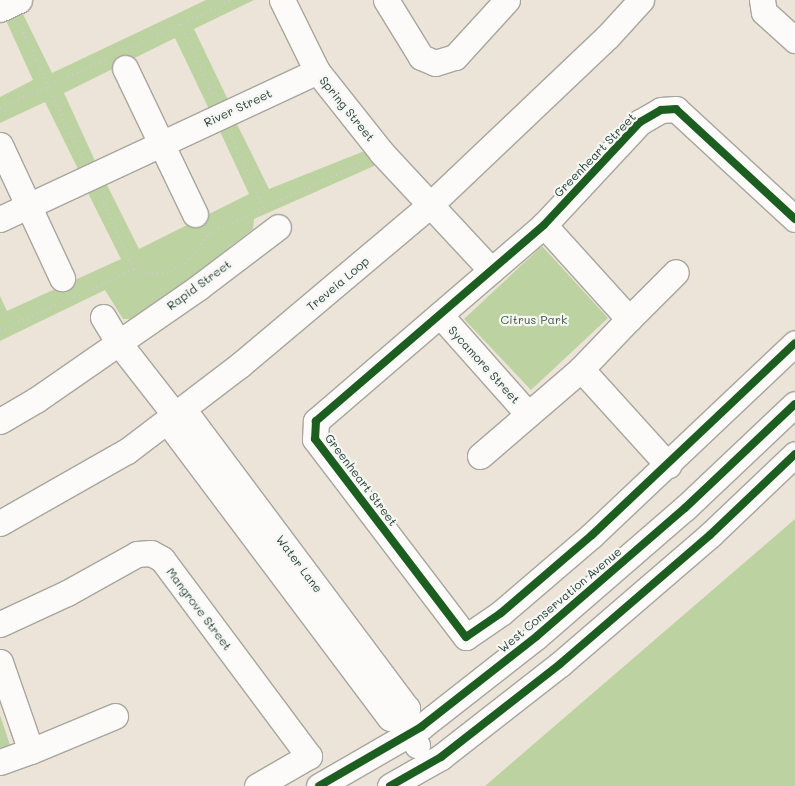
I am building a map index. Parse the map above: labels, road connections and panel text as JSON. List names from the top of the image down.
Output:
{
  "streets": {
    "street": [
      "River Street",
      "Spring Street",
      "Greenheart Street",
      "Treveia Loop",
      "Rapid Street",
      "Sycamore Street",
      "Water Lane",
      "West Conservation Avenue",
      "Mangrove Street"
    ]
  },
  "crossings": [
    ["River Street", "Spring Street"],
    ["Spring Street", "Treveia Loop"],
    ["Greenheart Street", "Sycamore Street"],
    ["Treveia Loop", "Water Lane"],
    ["Water Lane", "West Conservation Avenue"]
  ],
  "parks": ["Citrus Park"]
}
